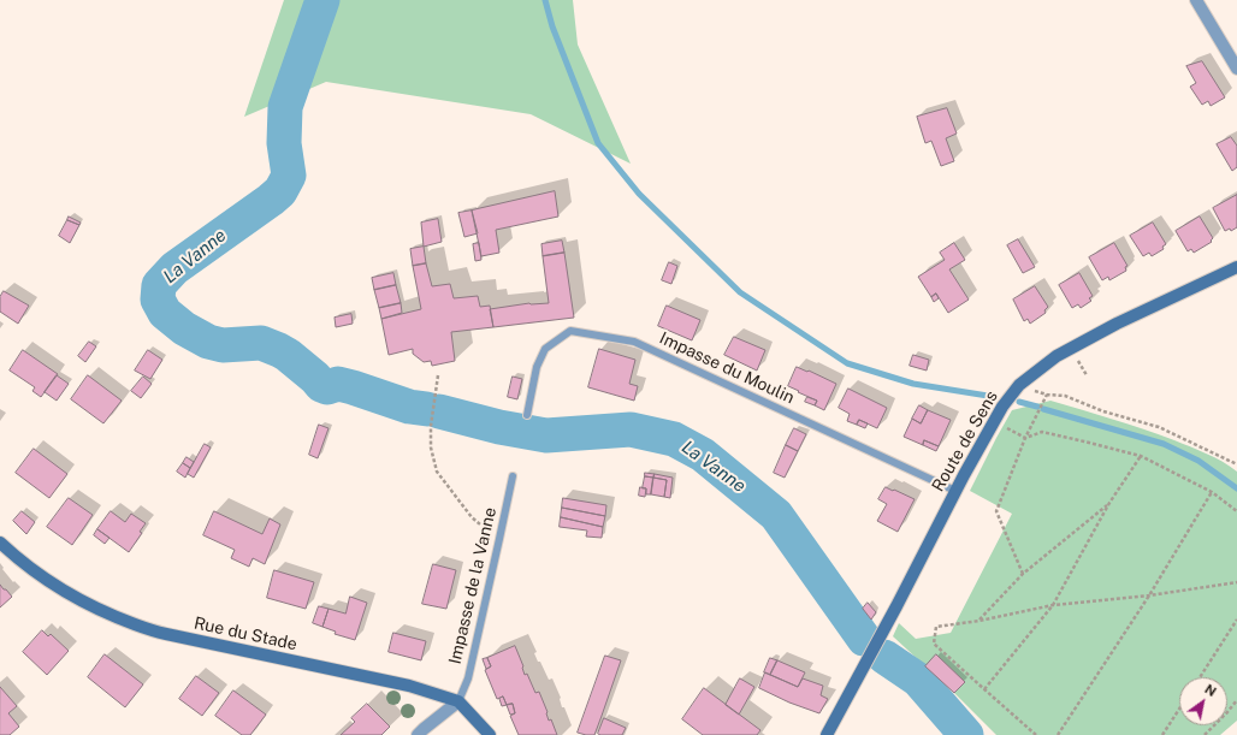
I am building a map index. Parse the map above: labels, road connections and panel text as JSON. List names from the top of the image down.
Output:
{
  "streets": {
    "street": ["Route de Sens", "Rue du Stade"],
    "lane": ["Impasse du Moulin", "Impasse de la Vanne"]
  },
  "crossings": [
    ["Impasse du Moulin", "Route de Sens"],
    ["Impasse de la Vanne", "Rue du Stade"]
  ],
  "water": ["La Vanne"],
  "north": "top right"
}
